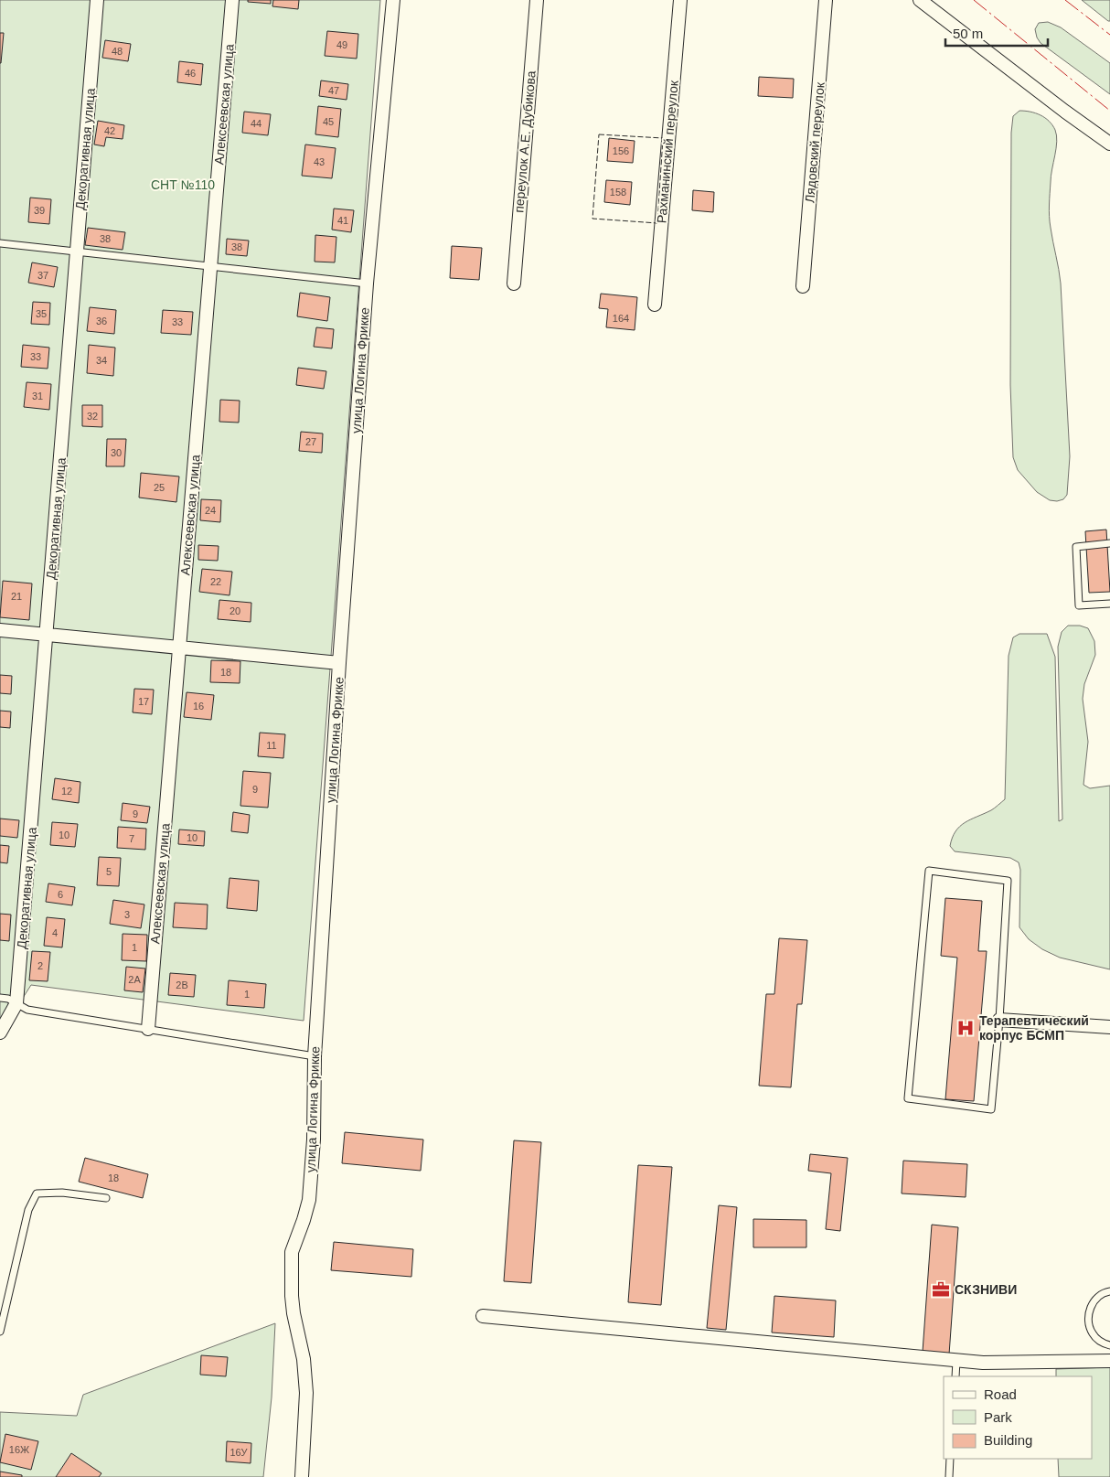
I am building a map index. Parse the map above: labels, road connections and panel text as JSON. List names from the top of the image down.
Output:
{
  "streets": {
    "street": [
      "Алексеевская улица",
      "переулок А.Е. Дубикова",
      "Лядовский переулок",
      "Декоративная улица",
      "Рахманинский переулок",
      "улица Логина Фрикке"
    ]
  },
  "parks": ["СНТ №110"],
  "places": {
    "hospital": ["Терапевтический корпус БСМП"],
    "office": ["СКЗНИВИ"]
  },
  "house_numbers": [
    "49",
    "48",
    "46",
    "47",
    "45",
    "44",
    "42",
    "156",
    "43",
    "158",
    "39",
    "41",
    "38",
    "38",
    "37",
    "35",
    "164",
    "36",
    "33",
    "33",
    "34",
    "31",
    "32",
    "27",
    "30",
    "25",
    "24",
    "22",
    "21",
    "20",
    "18",
    "17",
    "16",
    "11",
    "9",
    "12",
    "9",
    "10",
    "10",
    "7",
    "5",
    "6",
    "3",
    "4",
    "1",
    "2",
    "2А",
    "2В",
    "1",
    "18",
    "16Ж",
    "16У"
  ],
  "legend": ["Road", "Park", "Building"],
  "scale_bar": "50 m"
}
